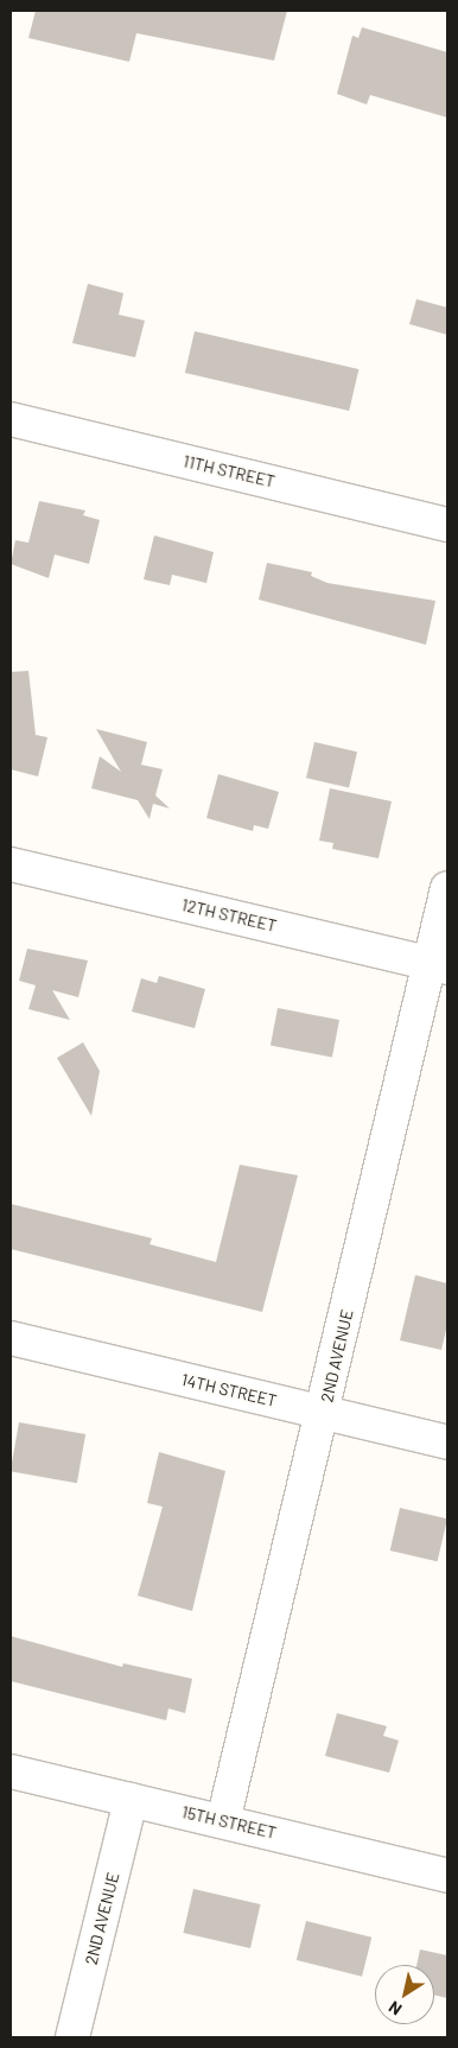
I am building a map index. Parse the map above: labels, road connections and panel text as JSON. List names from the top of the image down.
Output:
{
  "streets": {
    "street": [
      "11TH STREET",
      "12TH STREET",
      "2ND AVENUE",
      "14TH STREET",
      "15TH STREET"
    ]
  },
  "crossings": [
    ["12TH STREET", "2ND AVENUE"],
    ["2ND AVENUE", "14TH STREET"],
    ["2ND AVENUE", "15TH STREET"]
  ],
  "north": "bottom left"
}
